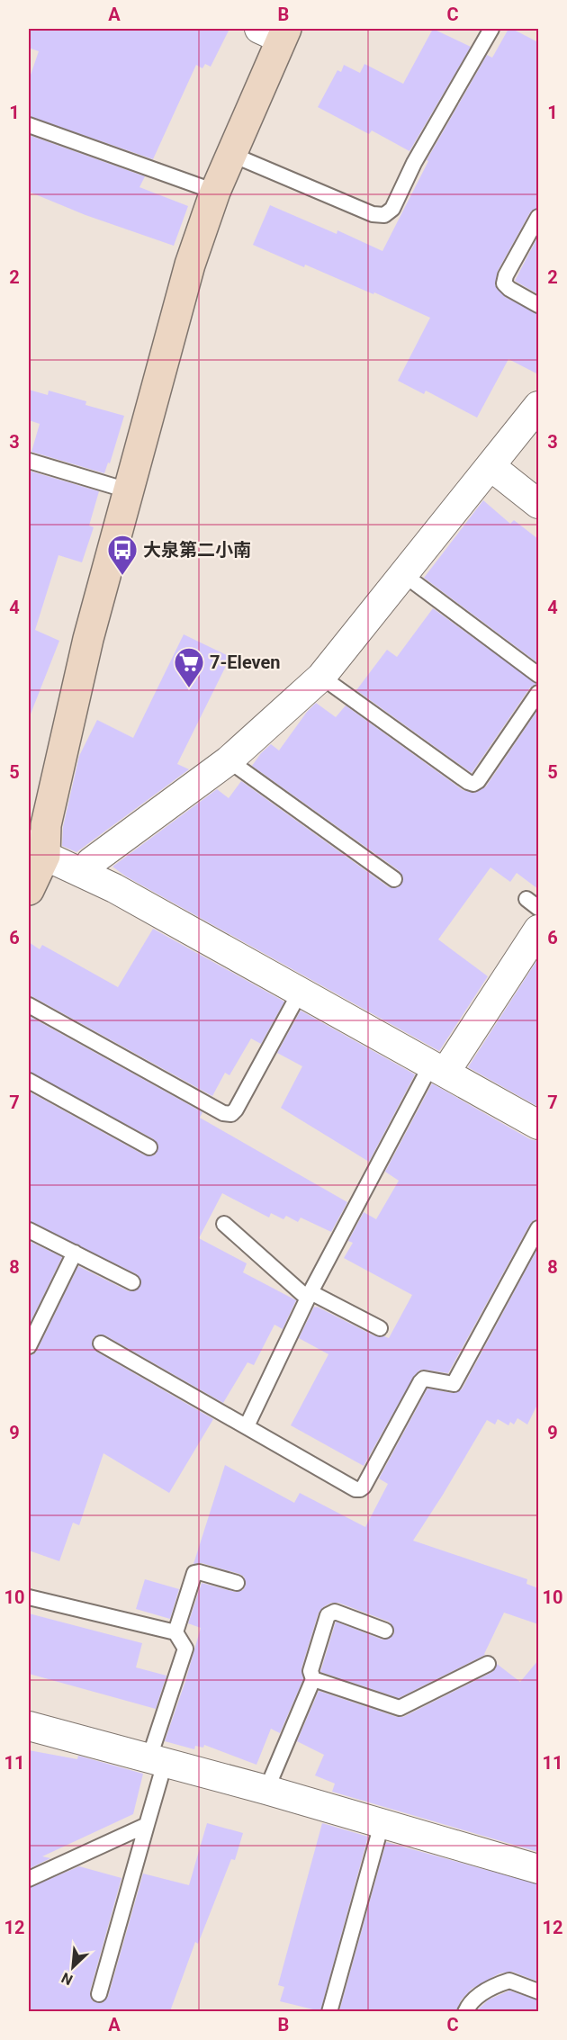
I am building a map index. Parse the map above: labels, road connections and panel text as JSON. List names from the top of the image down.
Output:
{
  "places": {
    "bus stop": ["大泉第二小南"],
    "supermarket": ["7-Eleven"]
  },
  "north": "bottom left",
  "grid": {
    "columns": ["A", "B", "C"],
    "rows": [
      "1",
      "2",
      "3",
      "4",
      "5",
      "6",
      "7",
      "8",
      "9",
      "10",
      "11",
      "12"
    ]
  }
}
